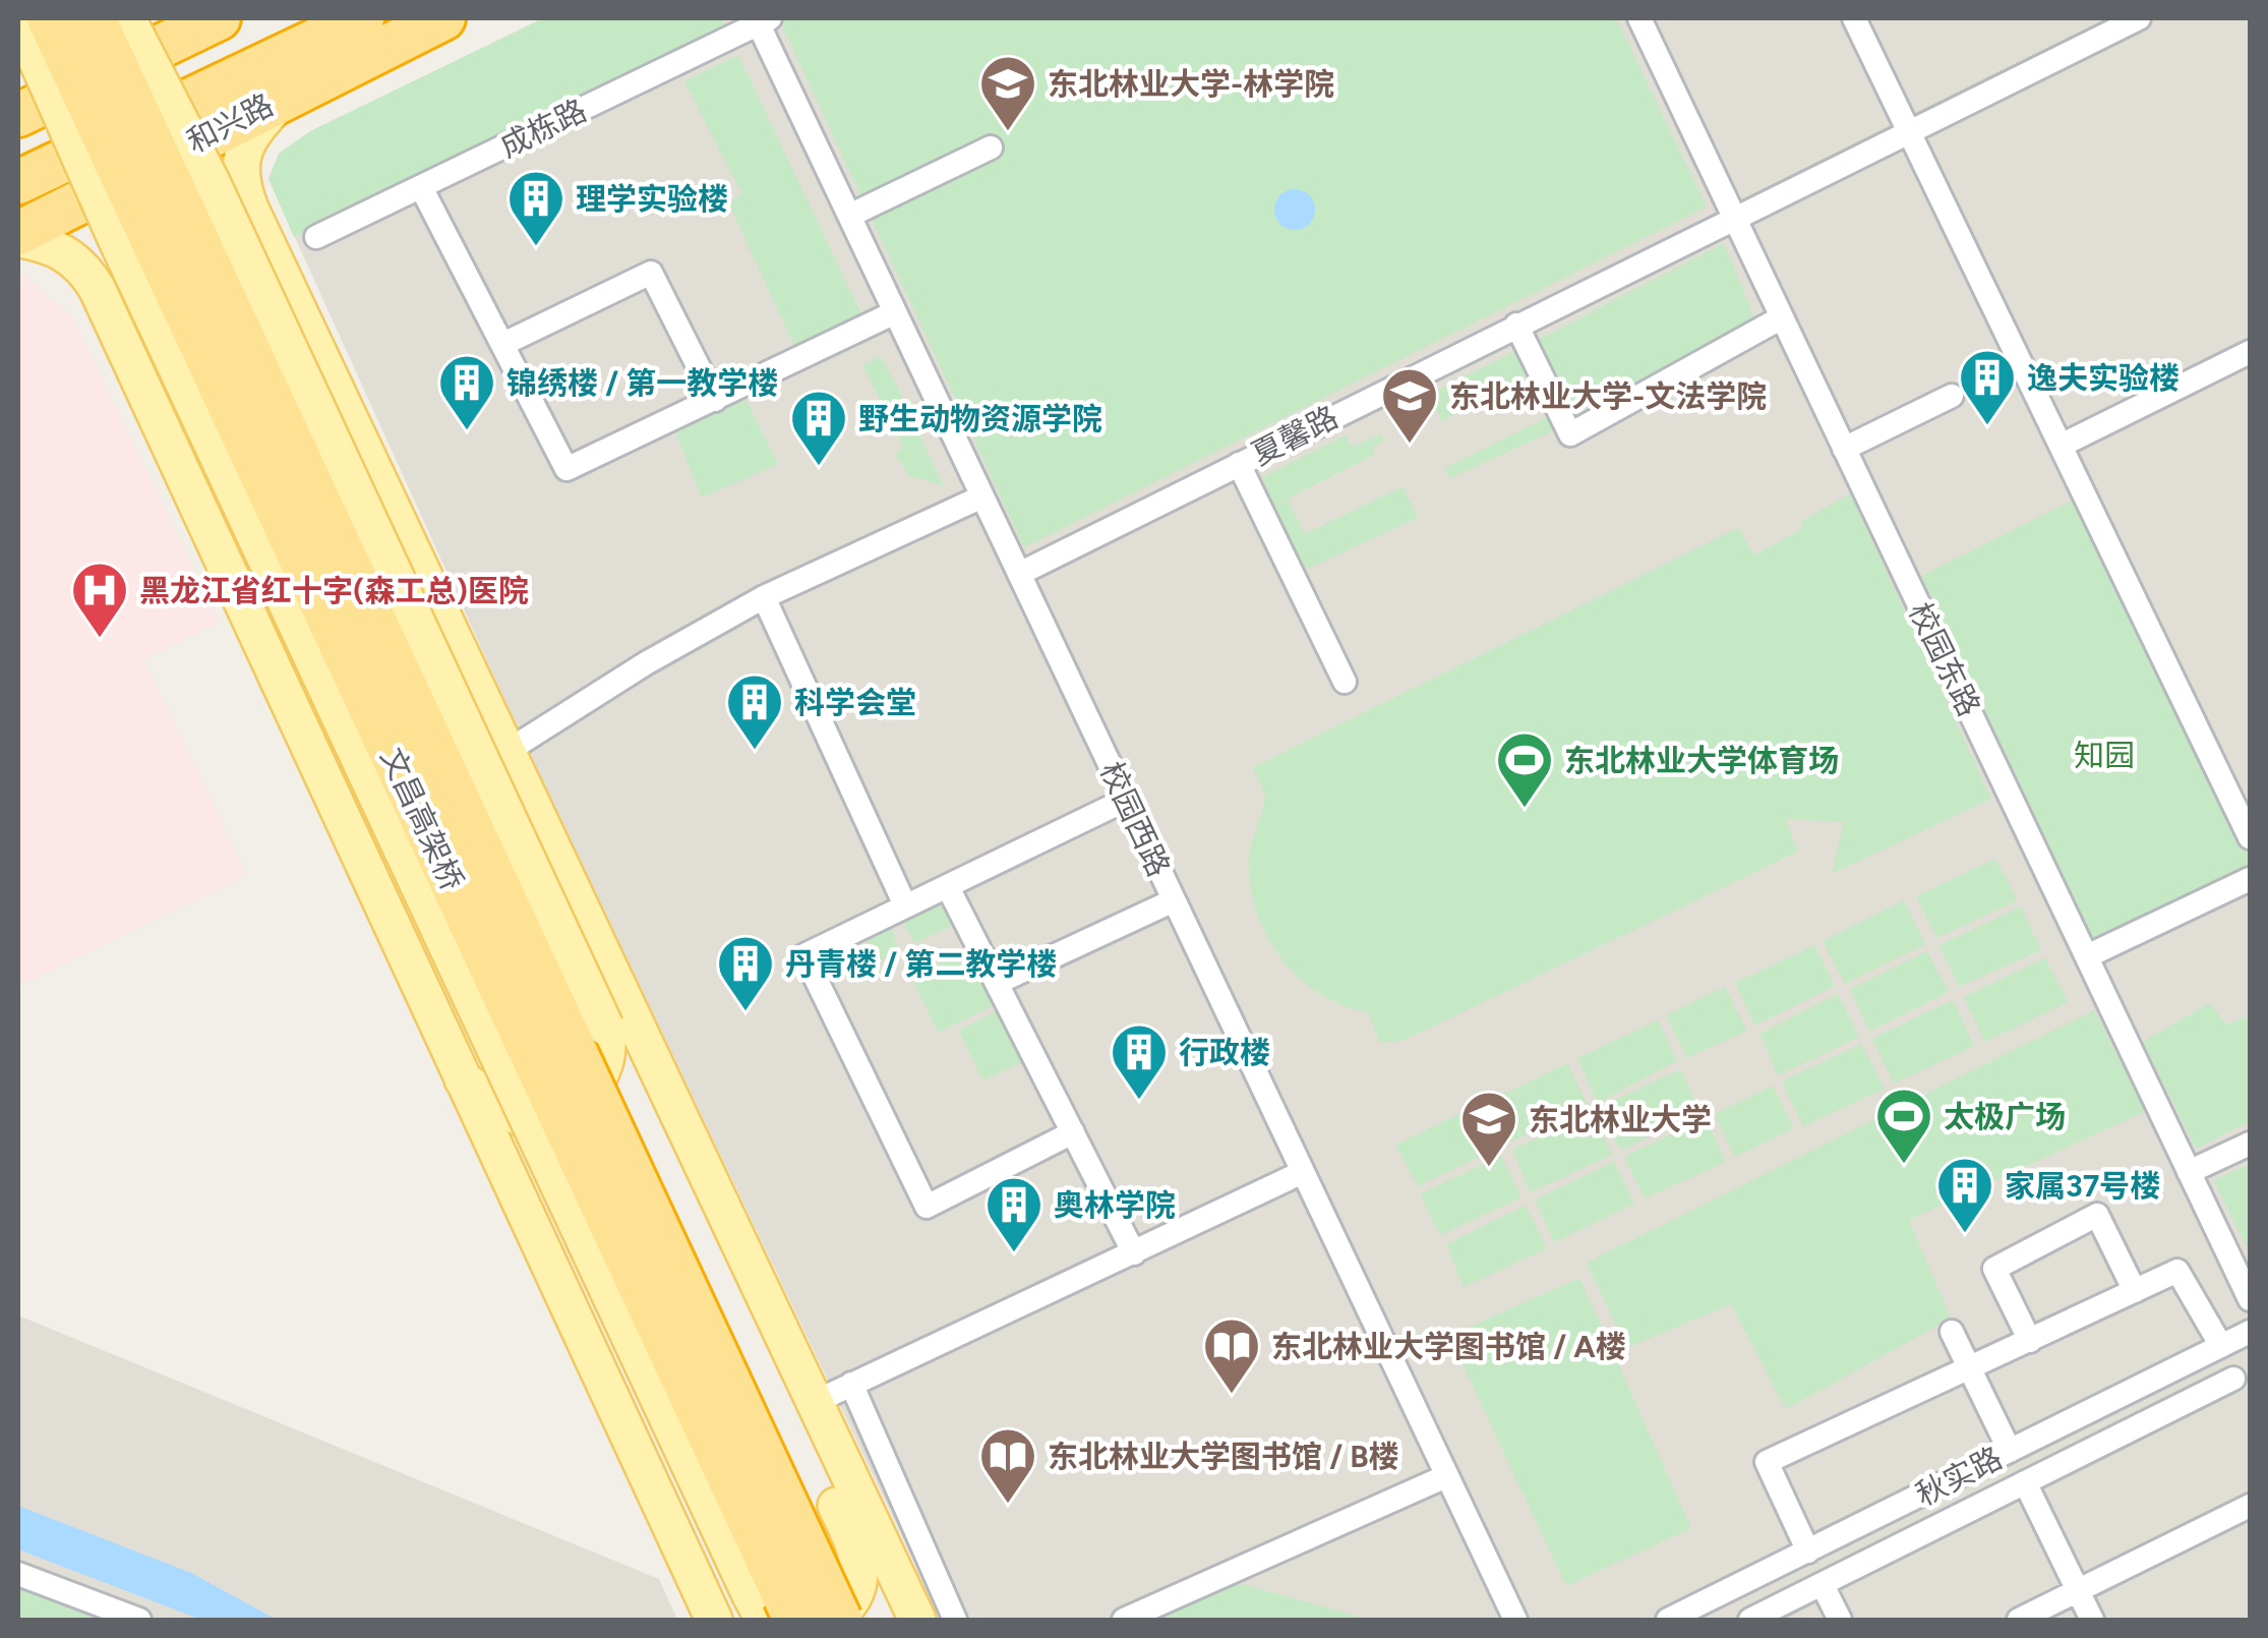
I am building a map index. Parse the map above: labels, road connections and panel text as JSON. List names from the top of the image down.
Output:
{
  "streets": {
    "highway": ["和兴路", "文昌高架桥"],
    "street": [
      "成栋路",
      "夏馨路",
      "校园东路",
      "校园西路",
      "秋实路"
    ]
  },
  "crossings": [
    ["成栋路", "校园西路"],
    ["夏馨路", "校园东路"],
    ["夏馨路", "校园西路"]
  ],
  "parks": ["知园"],
  "places": {
    "school or university": ["东北林业大学-林学院", "东北林业大学-文法学院", "东北林业大学"],
    "building": [
      "理学实验楼",
      "逸夫实验楼",
      "锦绣楼 / 第一教学楼",
      "野生动物资源学院",
      "科学会堂",
      "丹青楼 / 第二教学楼",
      "行政楼",
      "家属37号楼",
      "奥林学院"
    ],
    "hospital": ["黑龙江省红十字(森工总)医院"],
    "sports": ["东北林业大学体育场", "太极广场"],
    "library": ["东北林业大学图书馆 / A楼", "东北林业大学图书馆 / B楼"]
  }
}
